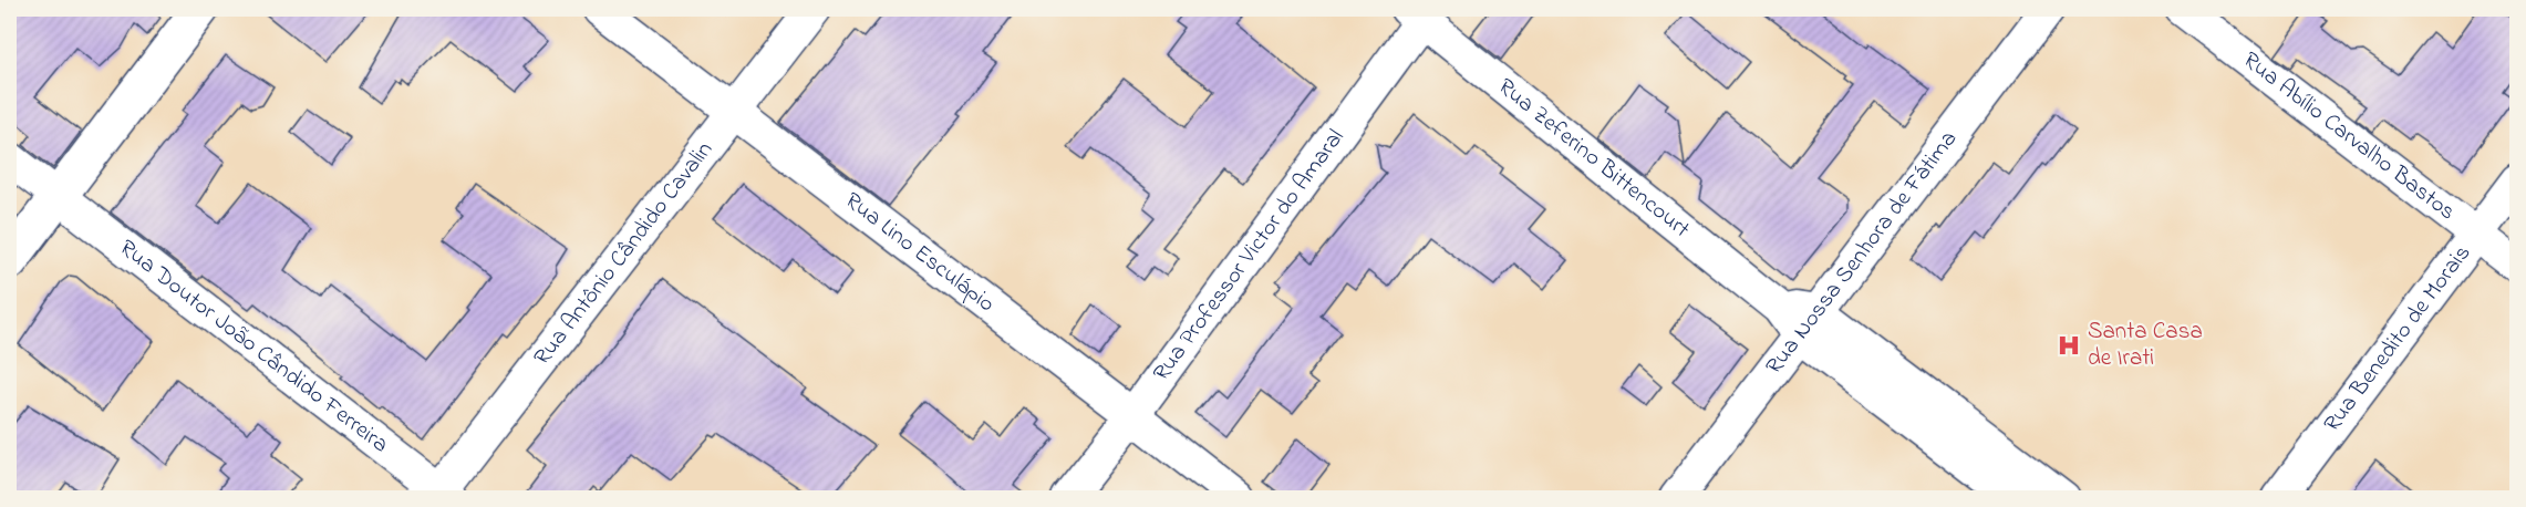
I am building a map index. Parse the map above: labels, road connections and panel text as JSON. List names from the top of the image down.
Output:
{
  "streets": {
    "street": [
      "Rua Abílio Carvalho Bastos",
      "Rua Zeferino Bittencourt",
      "Rua Lino Esculápio",
      "Rua Antônio Cândido Cavalin",
      "Rua Nossa Senhora de Fátima",
      "Rua Professor Victor do Amaral",
      "Rua Benedito de Morais",
      "Rua Doutor João Cândido Ferreira"
    ]
  },
  "crossings": [
    ["Rua Abílio Carvalho Bastos", "Rua Benedito de Morais"],
    ["Rua Zeferino Bittencourt", "Rua Nossa Senhora de Fátima"],
    ["Rua Zeferino Bittencourt", "Rua Professor Victor do Amaral"],
    ["Rua Lino Esculápio", "Rua Antônio Cândido Cavalin"],
    ["Rua Lino Esculápio", "Rua Professor Victor do Amaral"],
    ["Rua Antônio Cândido Cavalin", "Rua Doutor João Cândido Ferreira"]
  ],
  "places": {
    "hospital": ["Santa Casa de Irati"]
  }
}
